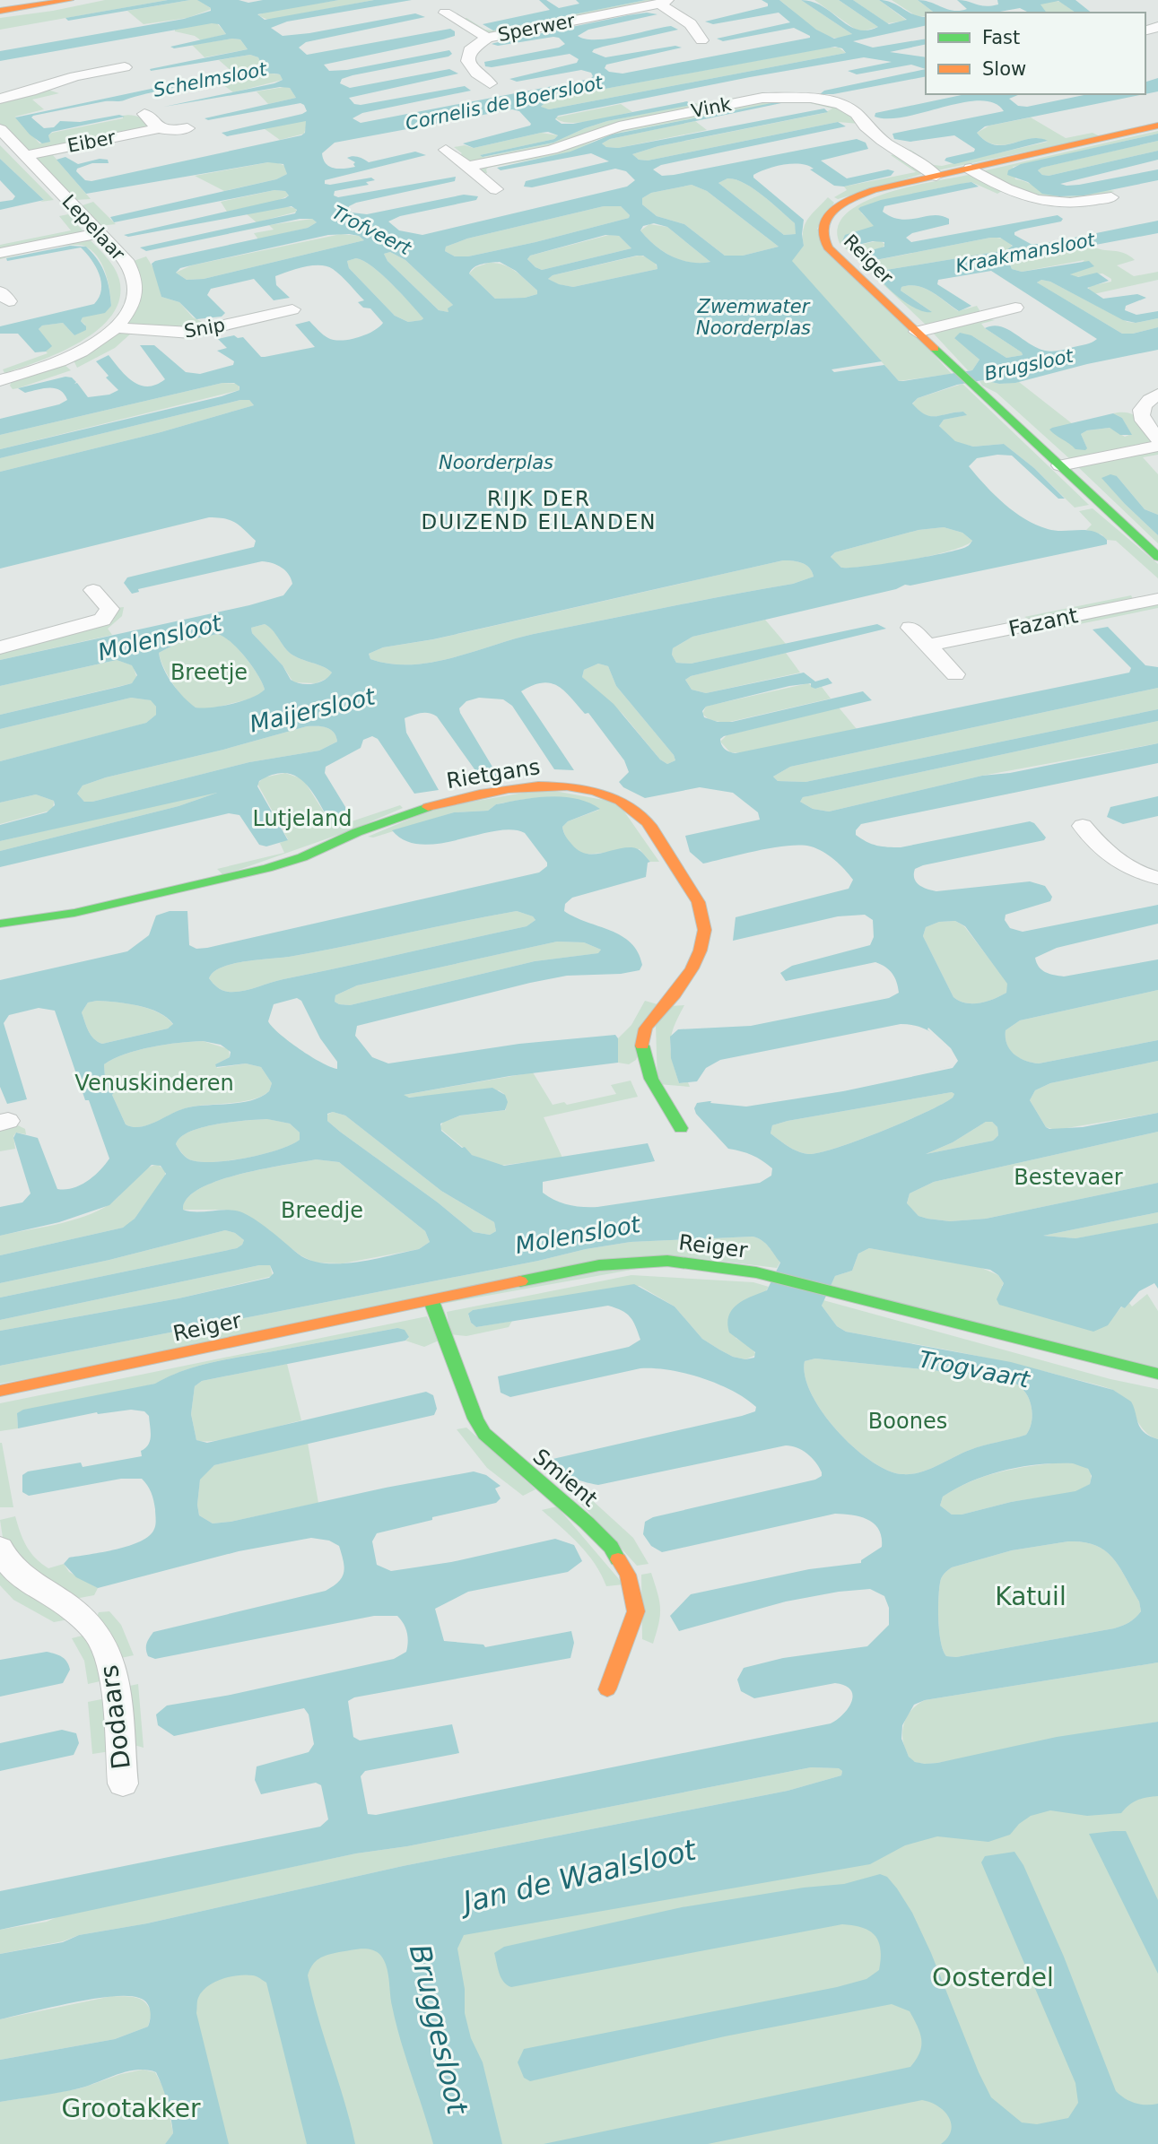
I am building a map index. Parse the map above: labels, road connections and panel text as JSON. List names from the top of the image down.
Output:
{
  "streets": {
    "street": [
      "Sperwer",
      "Vink",
      "Eiber",
      "Lepelaar",
      "Reiger",
      "Snip",
      "Fazant",
      "Rietgans",
      "Smient",
      "Dodaars"
    ]
  },
  "crossings": [
    ["Vink", "Reiger"],
    ["Eiber", "Lepelaar"],
    ["Lepelaar", "Snip"],
    ["Reiger", "Smient"]
  ],
  "districts": ["RIJK DER DUIZEND EILANDEN"],
  "water": [
    "Schelmsloot",
    "Cornelis de Boersloot",
    "Trofveert",
    "Kraakmansloot",
    "Zwemwater Noorderplas",
    "Brugsloot",
    "Noorderplas",
    "Molensloot",
    "Maijersloot",
    "Trogvaart",
    "Jan de Waalsloot",
    "Bruggesloot"
  ],
  "parks": [
    "Breetje",
    "Lutjeland",
    "Venuskinderen",
    "Bestevaer",
    "Breedje",
    "Boones",
    "Katuil",
    "Oosterdel",
    "Grootakker"
  ],
  "legend": ["Fast", "Slow"]
}
